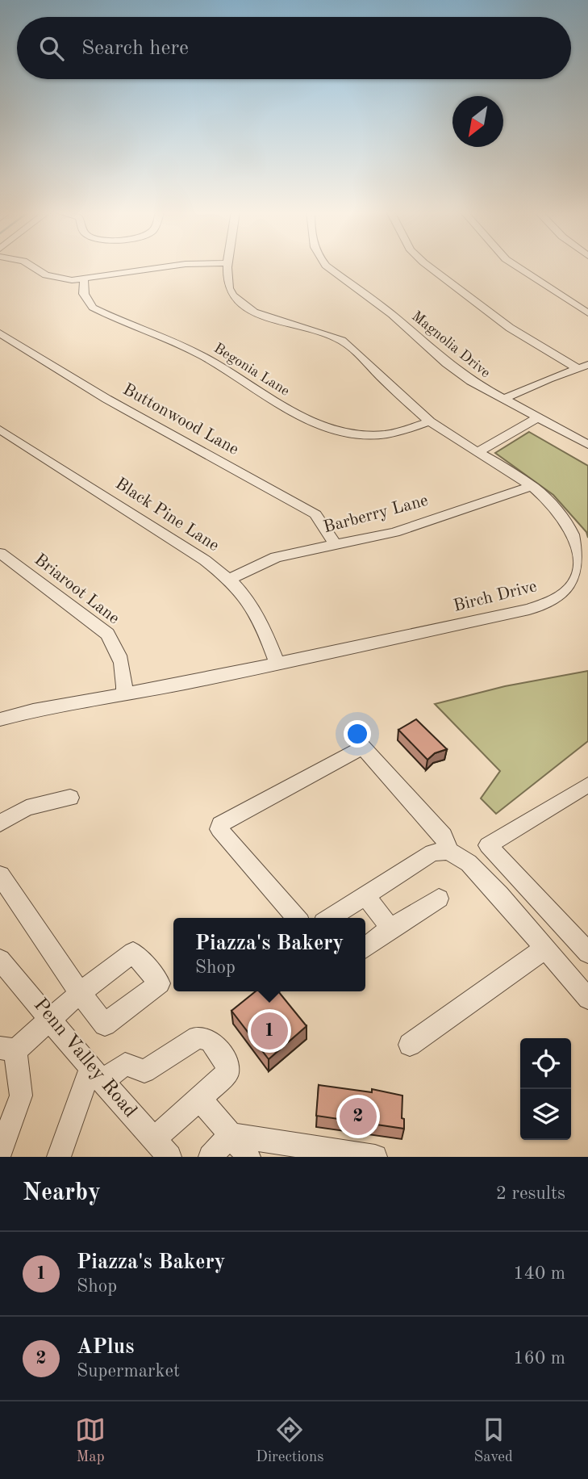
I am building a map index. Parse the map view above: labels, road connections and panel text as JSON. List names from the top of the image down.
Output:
{
  "streets": {
    "street": [
      "Magnolia Drive",
      "Begonia Lane",
      "Buttonwood Lane",
      "Barberry Lane",
      "Black Pine Lane",
      "Briaroot Lane",
      "Birch Drive",
      "Penn Valley Road"
    ]
  },
  "crossings": [
    ["Begonia Lane", "Birch Drive"],
    ["Buttonwood Lane", "Barberry Lane"],
    ["Barberry Lane", "Black Pine Lane"],
    ["Barberry Lane", "Birch Drive"],
    ["Black Pine Lane", "Birch Drive"],
    ["Briaroot Lane", "Birch Drive"]
  ],
  "north": "bottom left",
  "page": {
    "search": "Search here",
    "popup": ["Piazza's Bakery", "Shop"],
    "pins": ["1", "2"],
    "heading": ["Nearby", "2 results"],
    "list": [
      {
        "mark": "1",
        "name": "Piazza's Bakery",
        "note": "Shop",
        "value": "140 m"
      },
      {
        "mark": "2",
        "name": "APlus",
        "note": "Supermarket",
        "value": "160 m"
      }
    ],
    "nav": ["Map", "Directions", "Saved"]
  }
}
